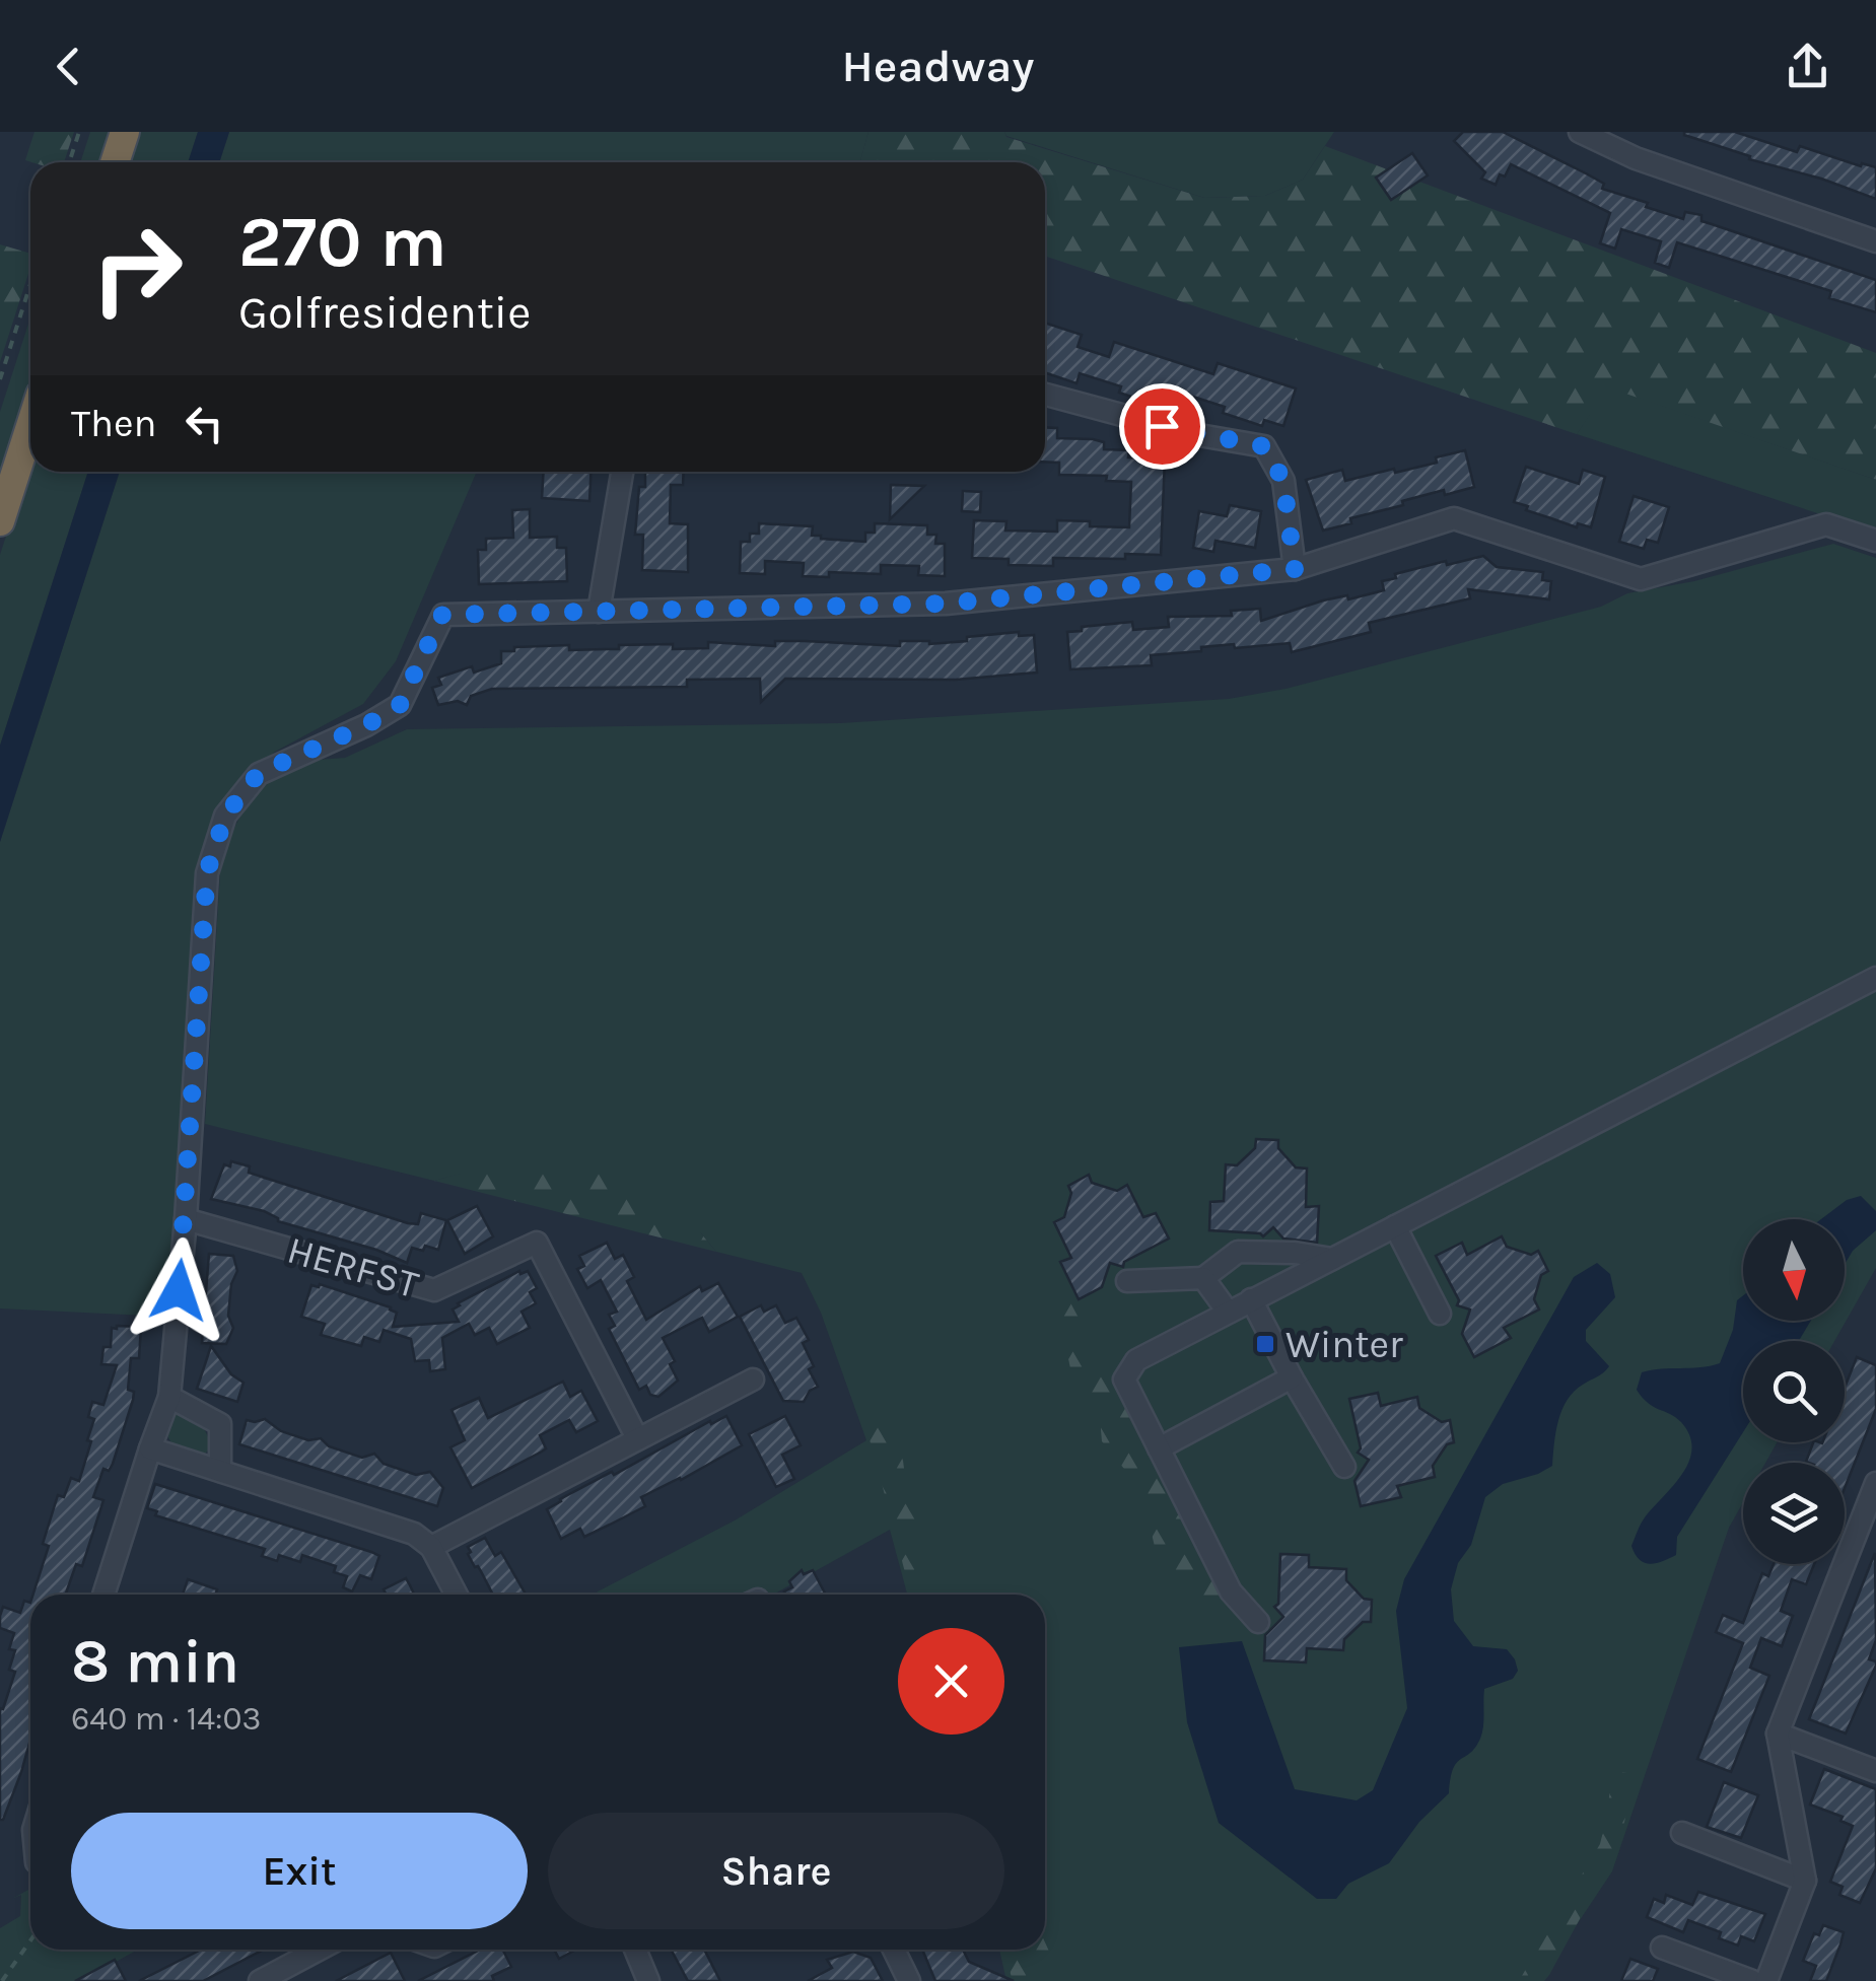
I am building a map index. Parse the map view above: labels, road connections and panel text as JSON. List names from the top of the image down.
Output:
{
  "streets": {
    "street": ["HERFST"]
  },
  "places": {
    "transit": ["Winter"]
  },
  "north": "bottom",
  "page": {
    "header": "Headway",
    "turn": ["270 m", "Golfresidentie"],
    "then": "Then",
    "heading": ["8 min", "640 m · 14:03"],
    "buttons": ["Exit", "Share"]
  }
}
